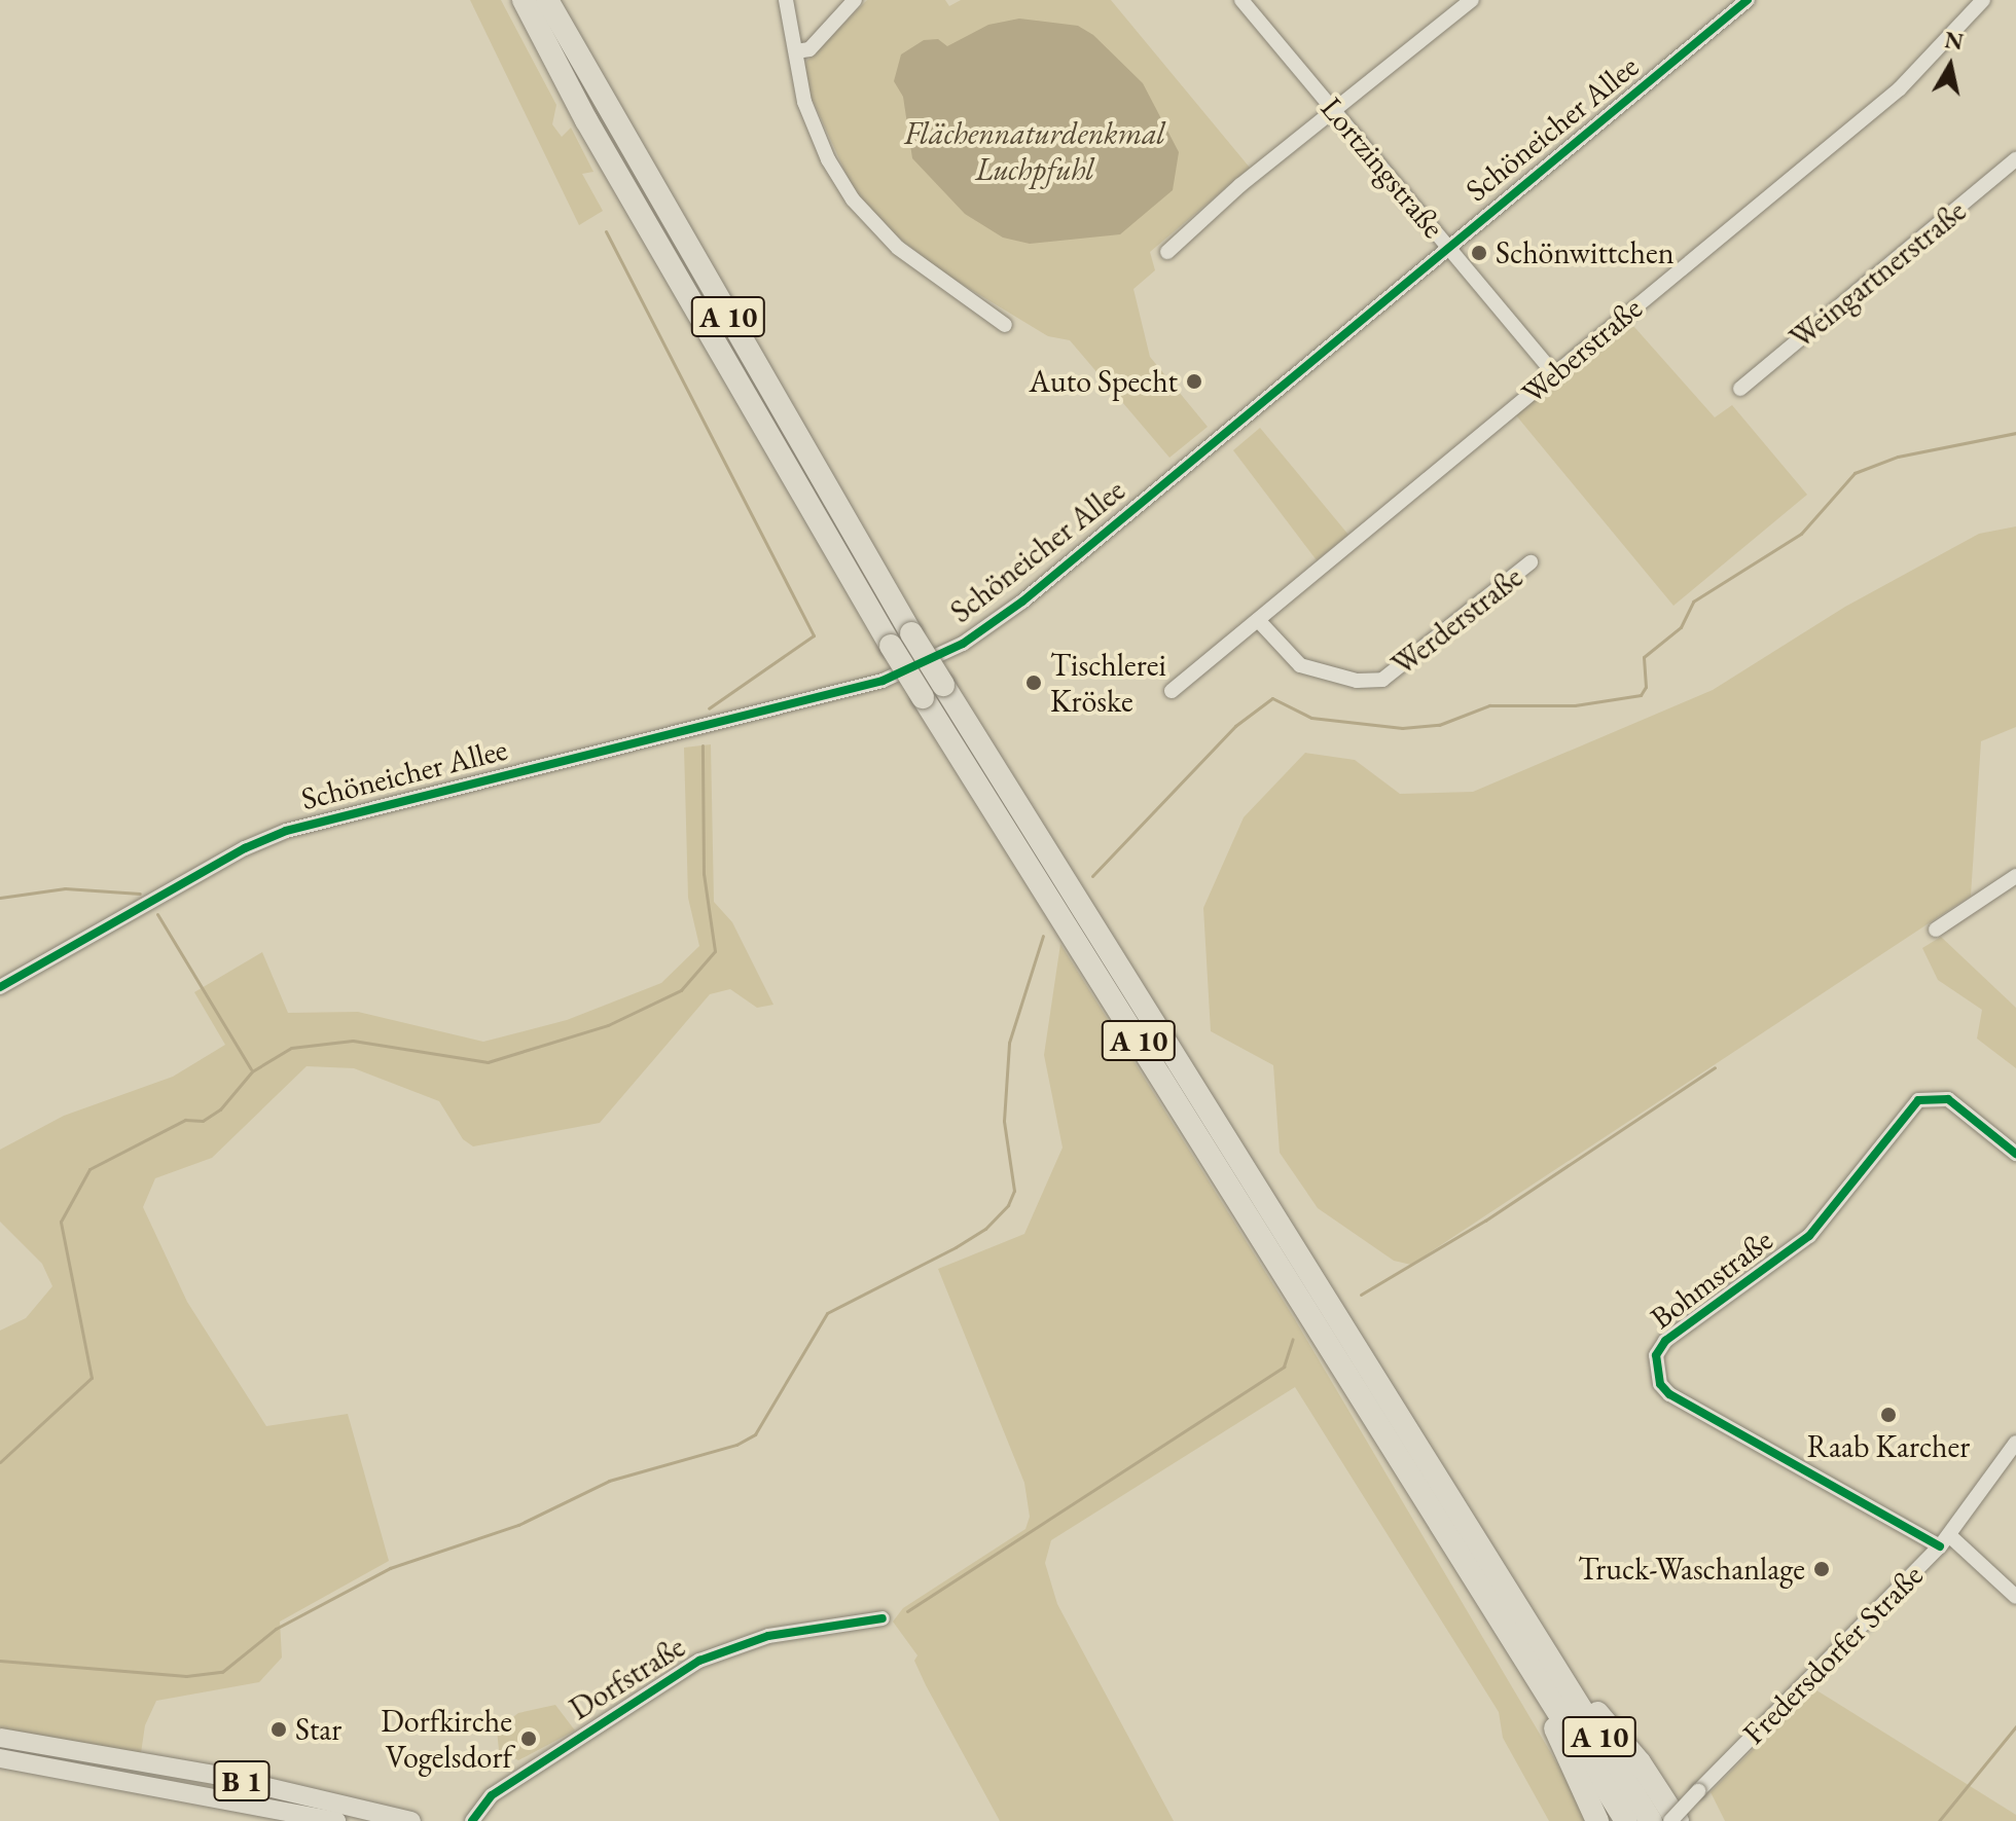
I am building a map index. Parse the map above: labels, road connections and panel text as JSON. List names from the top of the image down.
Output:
{
  "streets": {
    "highway": ["A 10"],
    "main road": ["B 1"],
    "street": [
      "Schöneicher Allee",
      "Lortzingstraße",
      "Weingartnerstraße",
      "Weberstraße",
      "Werderstraße",
      "Bohmstraße",
      "Fredersdorfer Straße",
      "Dorfstraße"
    ]
  },
  "crossings": [
    ["Schöneicher Allee", "Lortzingstraße"],
    ["Lortzingstraße", "Weberstraße"],
    ["Weberstraße", "Werderstraße"],
    ["Bohmstraße", "Fredersdorfer Straße"]
  ],
  "parks": ["Flächennaturdenkmal Luchpfuhl"],
  "places": [
    "Schönwittchen",
    "Auto Specht",
    "Tischlerei Kröske",
    "Raab Karcher",
    "Truck-Waschanlage",
    "Star",
    "Dorfkirche Vogelsdorf"
  ],
  "north": "top"
}
